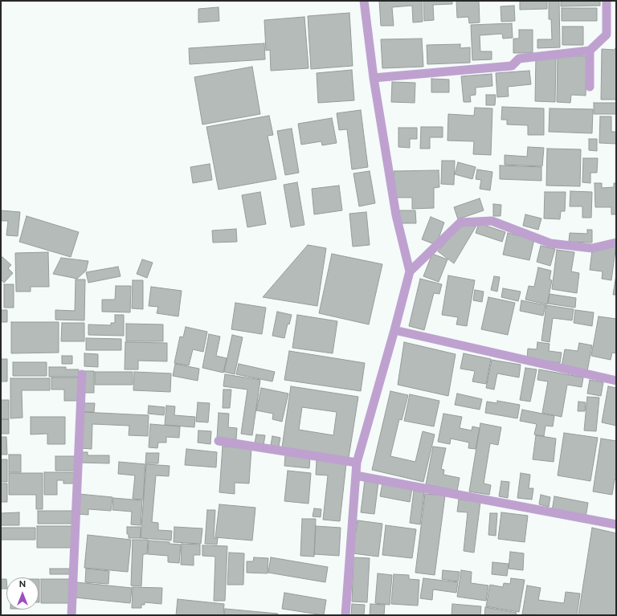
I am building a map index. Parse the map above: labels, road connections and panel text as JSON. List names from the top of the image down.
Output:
{
  "north": "top"
}
